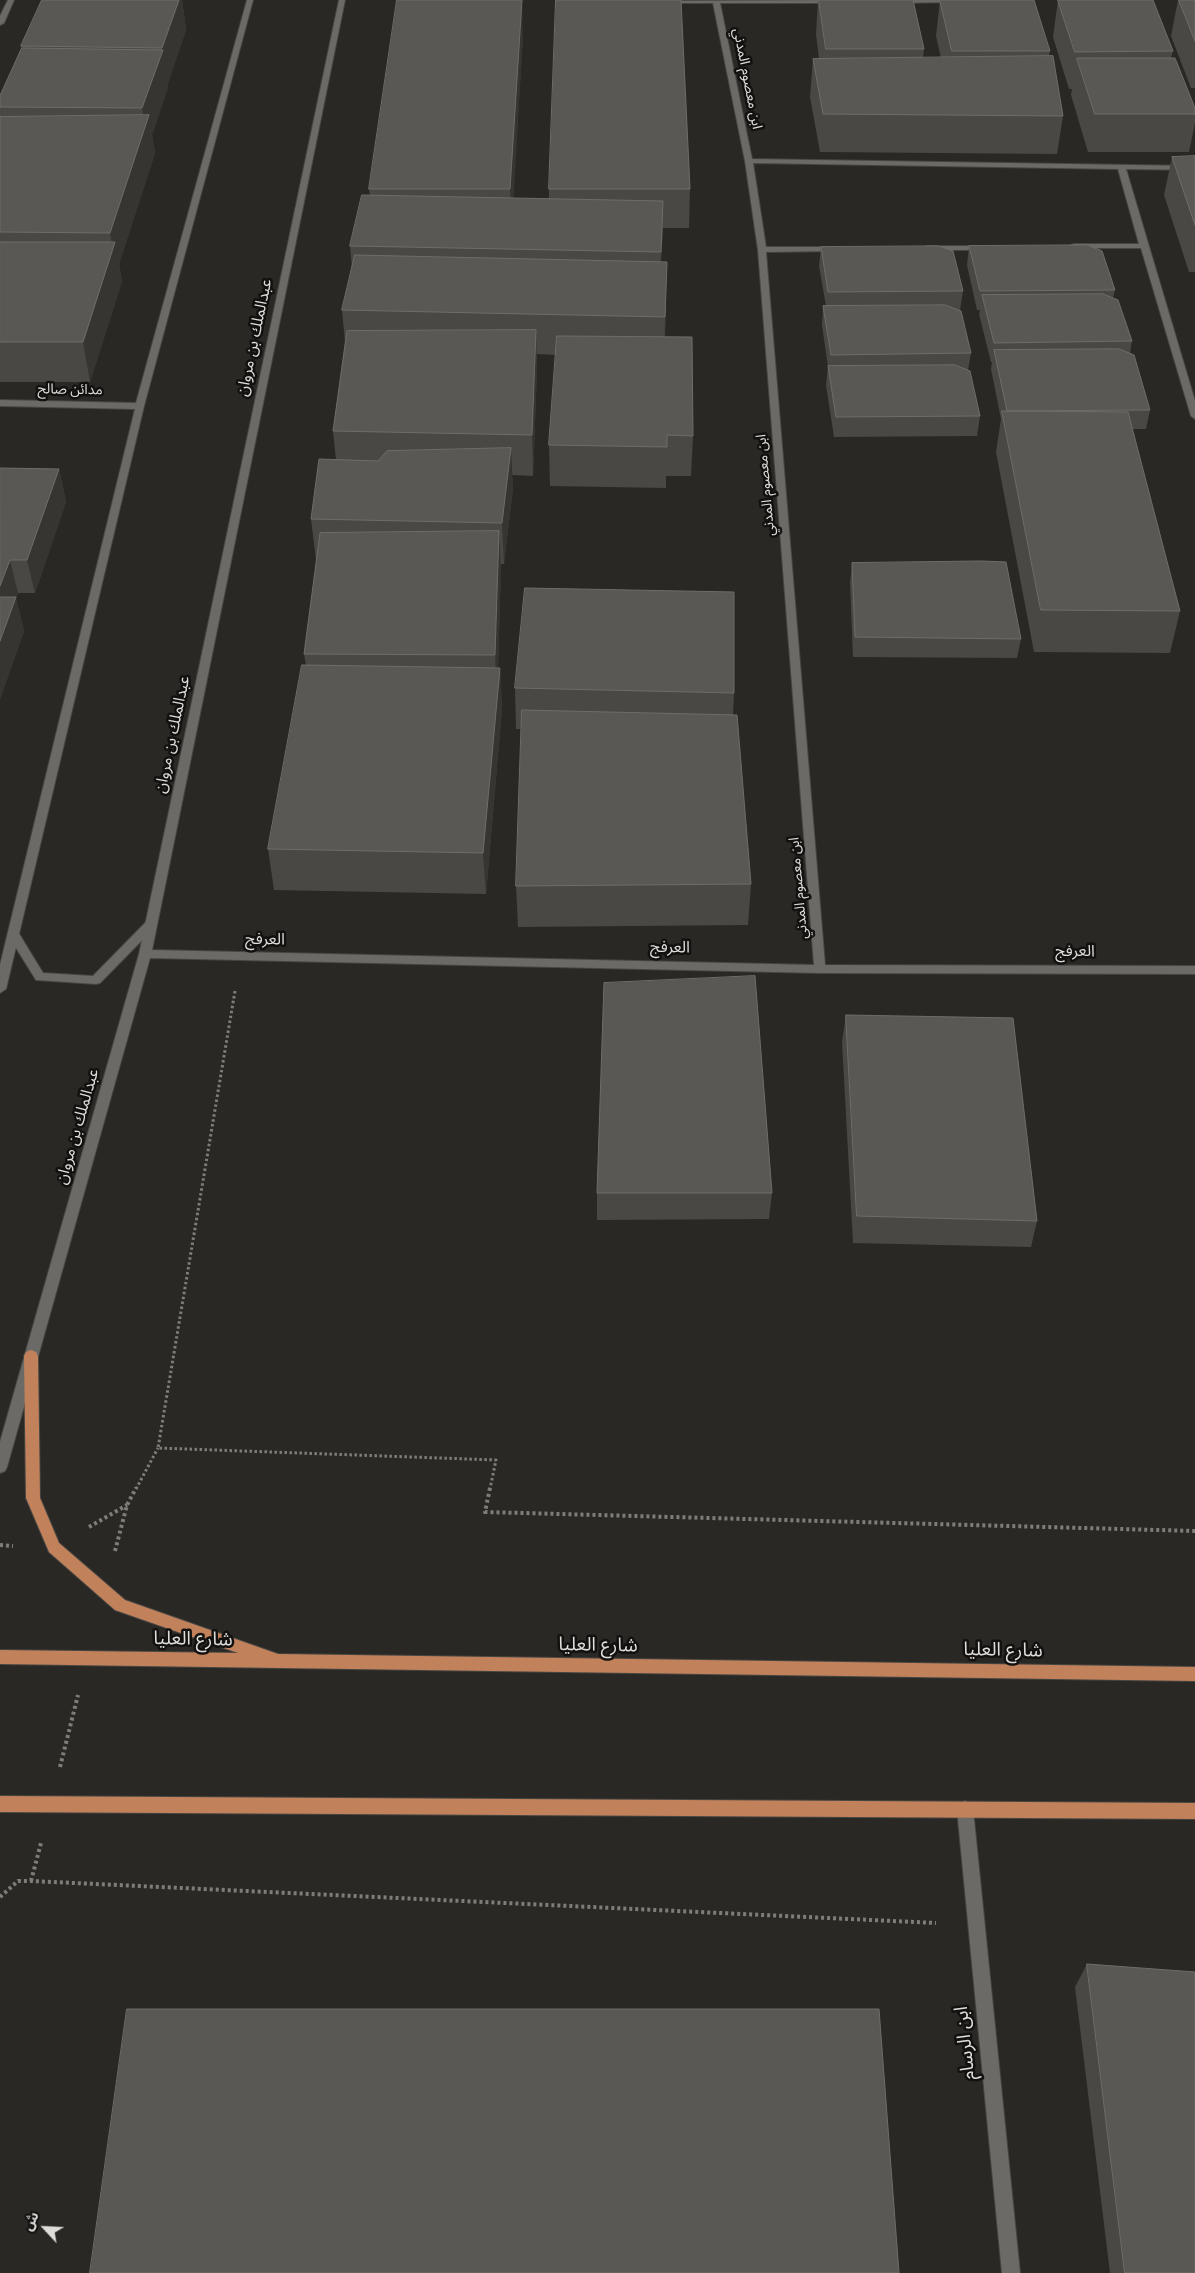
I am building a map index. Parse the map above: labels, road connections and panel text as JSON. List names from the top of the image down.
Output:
{
  "streets": {
    "main road": ["شارع العليا"],
    "street": [
      "ابن معصوم المدني",
      "عبدالملك بن مروان",
      "مدائن صالح",
      "العرفج",
      "ابن الرسام"
    ]
  },
  "crossings": [
    ["ابن معصوم المدني", "العرفج"],
    ["عبدالملك بن مروان", "العرفج"]
  ],
  "north": "top left"
}
